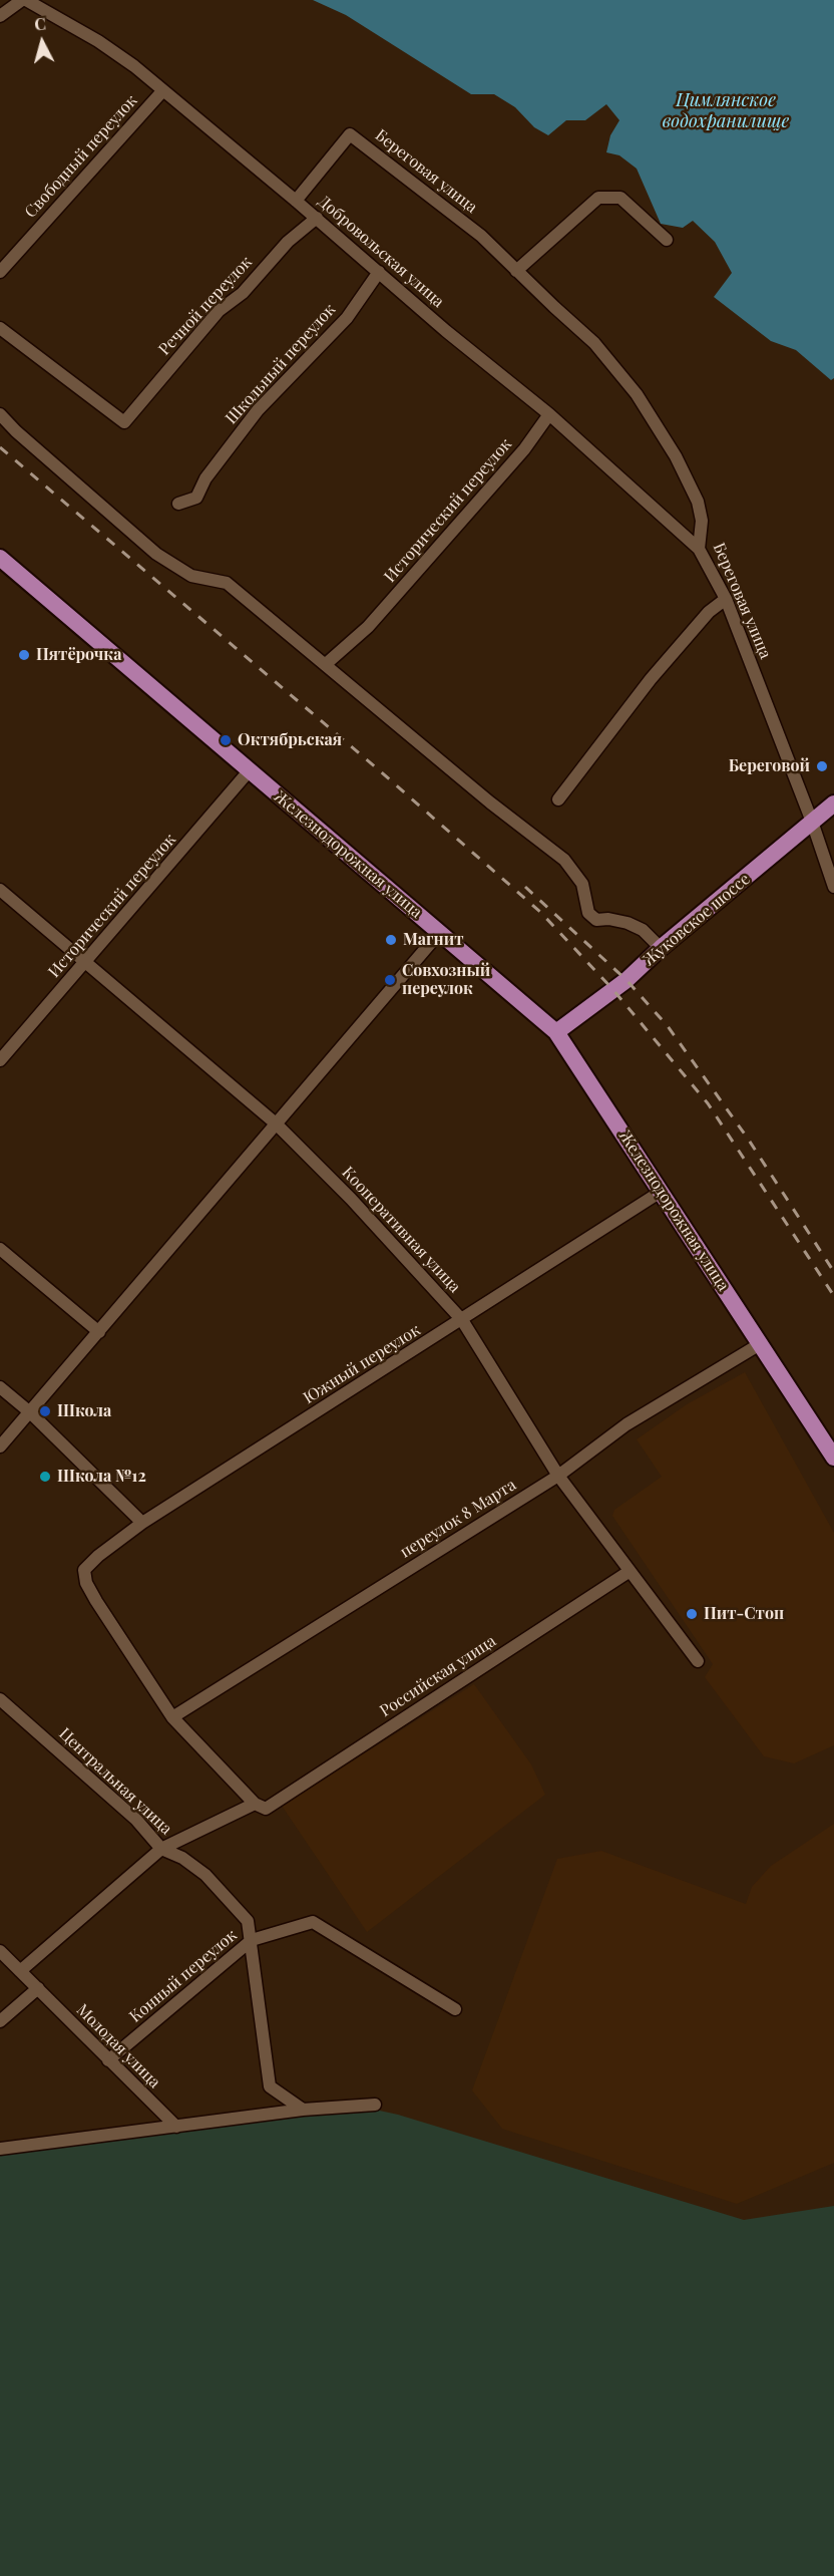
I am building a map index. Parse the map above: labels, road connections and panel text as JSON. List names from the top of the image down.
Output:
{
  "streets": {
    "main road": ["Железнодорожная улица", "Жуковское шоссе"],
    "street": [
      "Свободный переулок",
      "Береговая улица",
      "Добровольская улица",
      "Речной переулок",
      "Школьный переулок",
      "Исторический переулок",
      "Кооперативная улица",
      "Южный переулок",
      "переулок 8 Марта",
      "Российская улица",
      "Центральная улица",
      "Конный переулок",
      "Молодая улица"
    ]
  },
  "crossings": [
    ["Свободный переулок", "Добровольская улица"],
    ["Береговая улица", "Добровольская улица"],
    ["Береговая улица", "Жуковское шоссе"],
    ["Добровольская улица", "Речной переулок"],
    ["Добровольская улица", "Школьный переулок"],
    ["Добровольская улица", "Исторический переулок"],
    ["Исторический переулок", "Железнодорожная улица"],
    ["Исторический переулок", "Кооперативная улица"],
    ["Железнодорожная улица", "Жуковское шоссе"],
    ["Железнодорожная улица", "Южный переулок"],
    ["Железнодорожная улица", "переулок 8 Марта"],
    ["Кооперативная улица", "Южный переулок"],
    ["Кооперативная улица", "переулок 8 Марта"],
    ["Кооперативная улица", "Российская улица"],
    ["Южный переулок", "переулок 8 Марта"],
    ["Российская улица", "Центральная улица"],
    ["Центральная улица", "Конный переулок"],
    ["Конный переулок", "Молодая улица"]
  ],
  "water": ["Цимлянское водохранилище"],
  "places": [
    "Пятёрочка",
    "Октябрьская",
    "Береговой",
    "Магнит",
    "Совхозный переулок",
    "Школа",
    "Школа №12",
    "Пит-Стоп"
  ],
  "north": "top"
}
